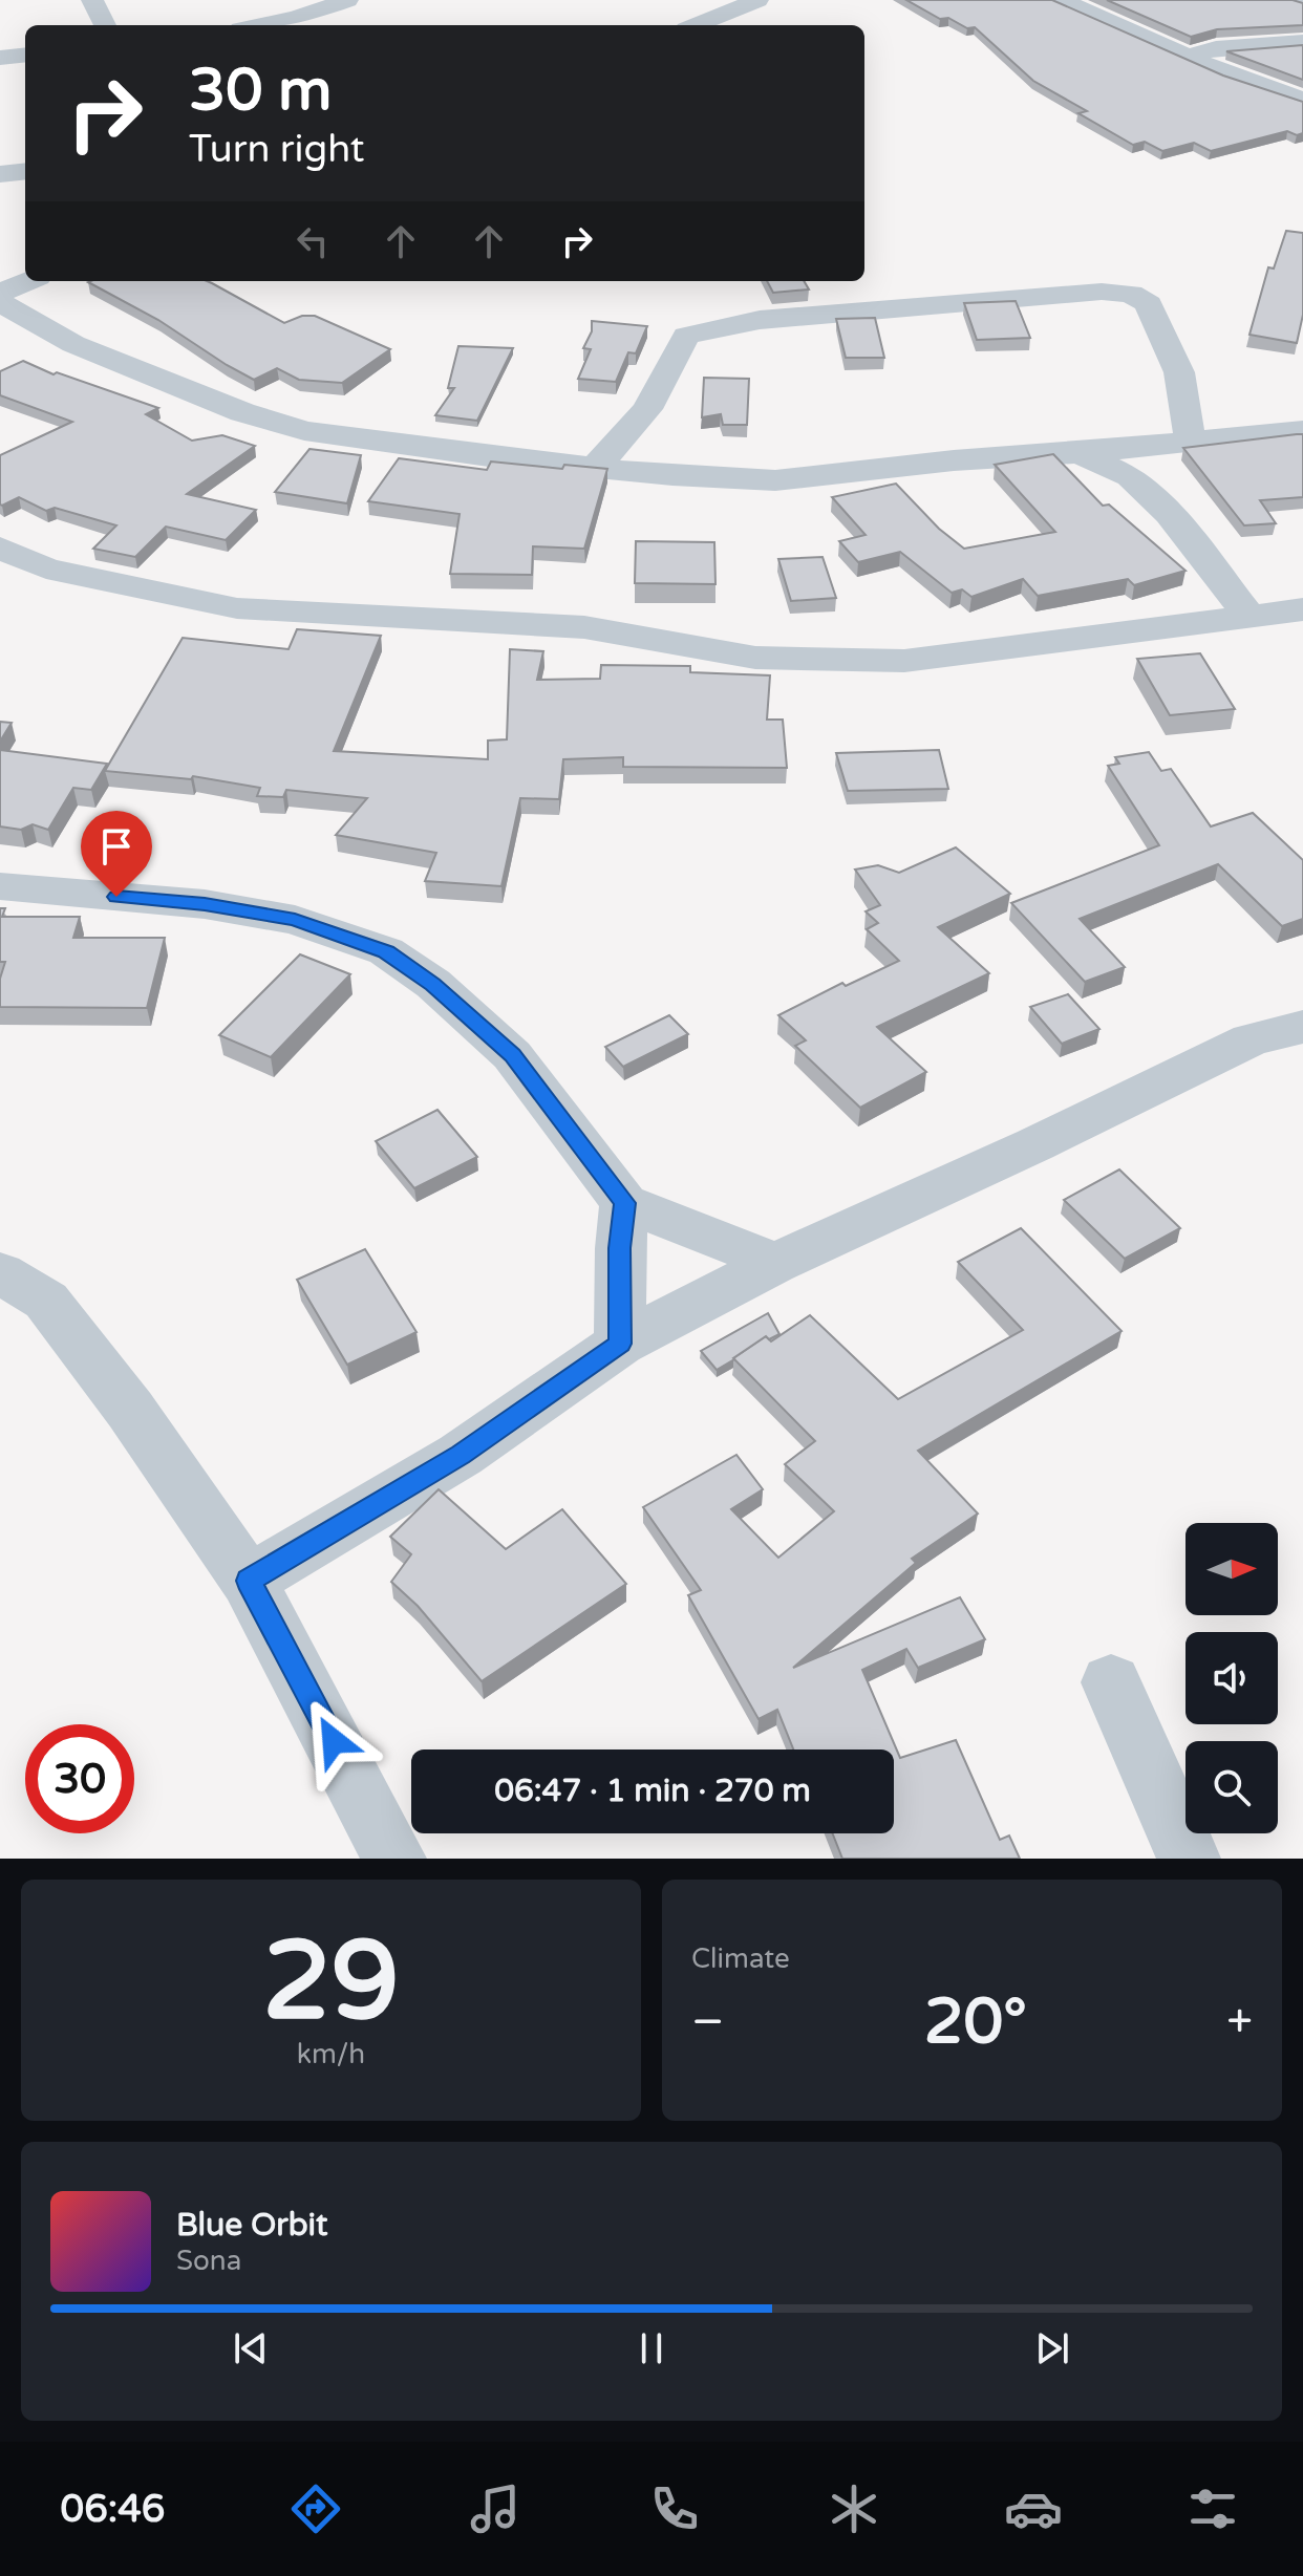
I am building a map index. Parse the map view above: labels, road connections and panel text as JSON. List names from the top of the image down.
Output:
{
  "north": "right",
  "page": {
    "turn": ["30 m", "Turn right"],
    "limit": "30",
    "trip": "06:47 · 1 min · 270 m",
    "tile": [
      ["29", "km/h"],
      "Climate"
    ],
    "heat": ["−", "20°", "+"],
    "song": ["Blue Orbit", "Sona"],
    "tabs": "06:46"
  }
}
